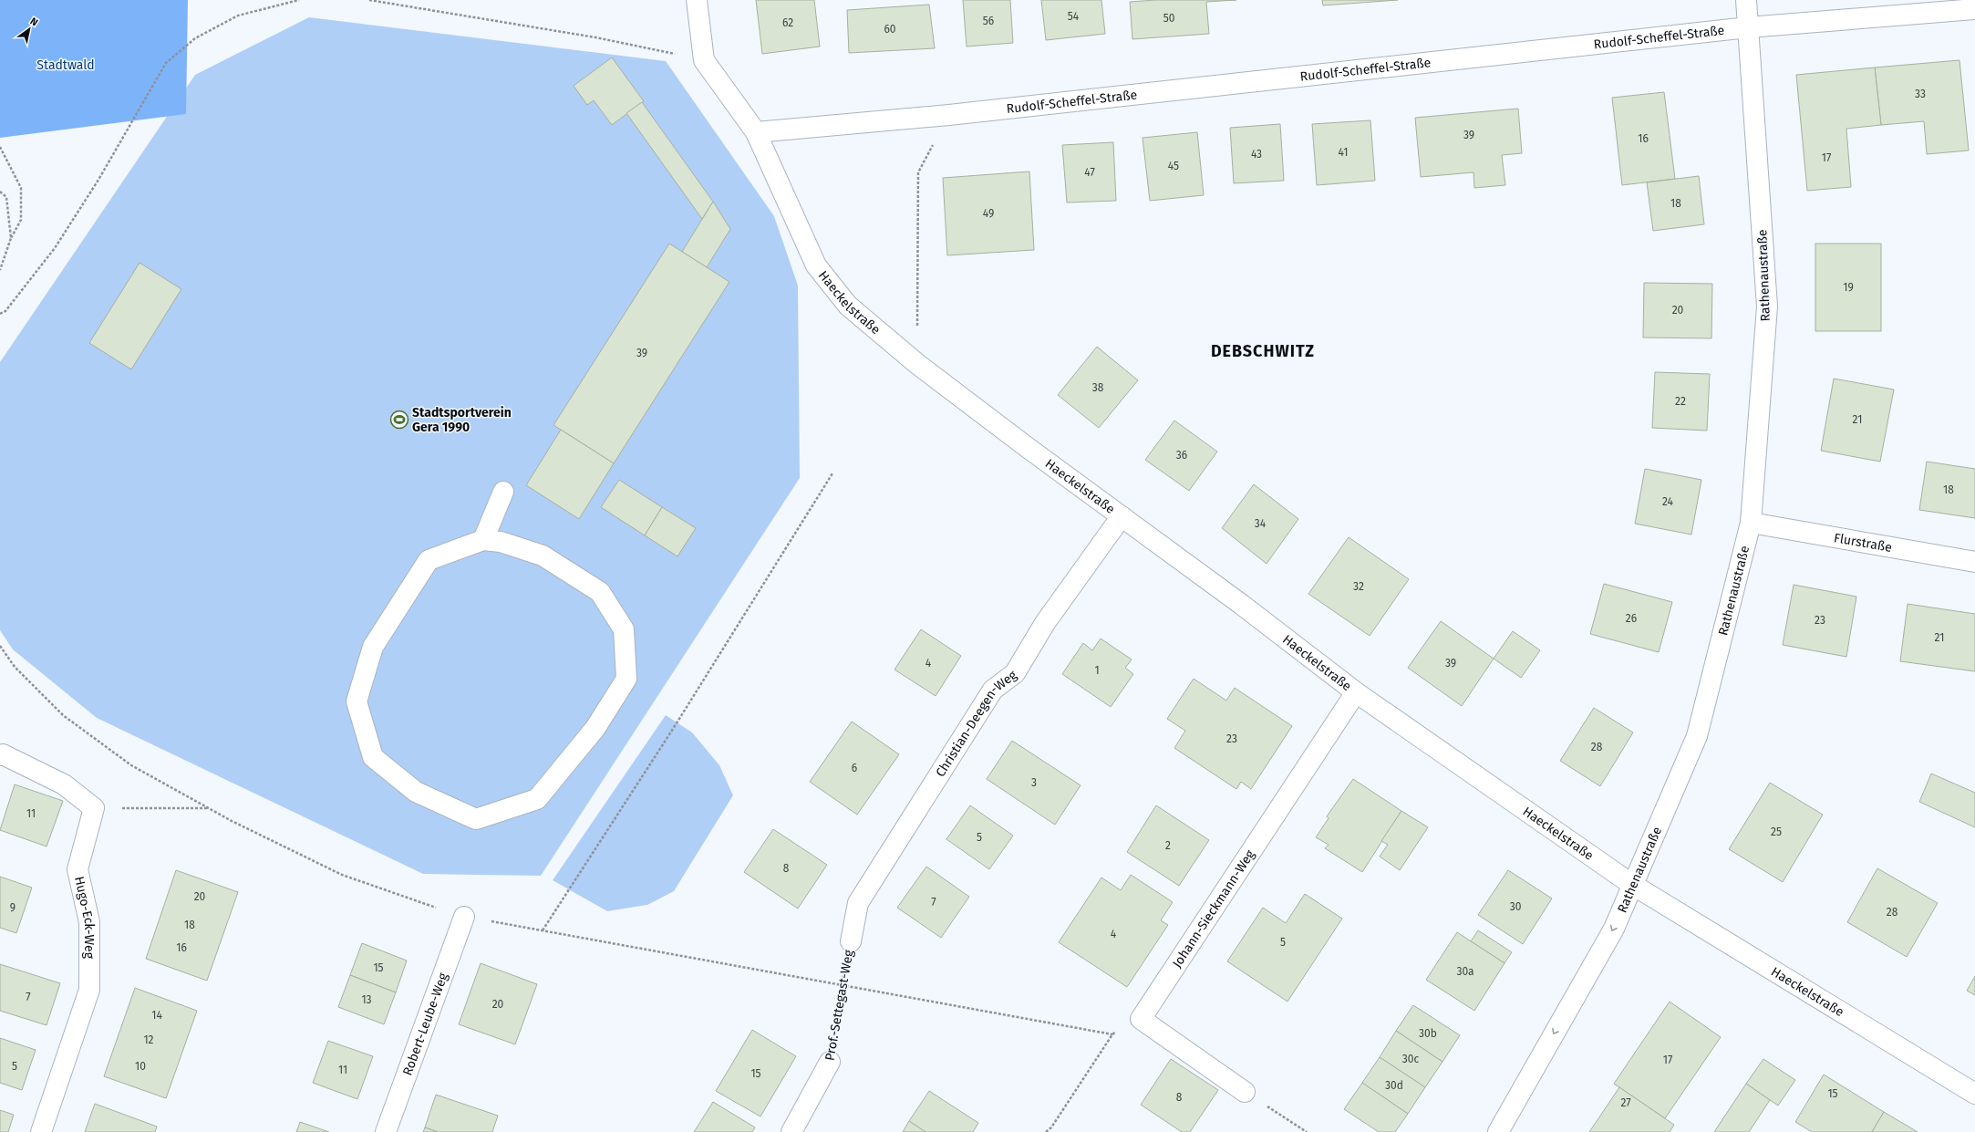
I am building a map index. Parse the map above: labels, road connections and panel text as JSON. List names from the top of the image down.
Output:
{
  "streets": {
    "street": [
      "Rudolf-Scheffel-Straße",
      "Rathenaustraße",
      "Haeckelstraße",
      "Flurstraße",
      "Christian-Deegen-Weg",
      "Johann-Sieckmann-Weg",
      "Hugo-Eck-Weg",
      "Prof.-Settegast-Weg",
      "Robert-Leube-Weg"
    ]
  },
  "crossings": [
    ["Rudolf-Scheffel-Straße", "Rathenaustraße"],
    ["Rudolf-Scheffel-Straße", "Haeckelstraße"],
    ["Rathenaustraße", "Haeckelstraße"],
    ["Rathenaustraße", "Flurstraße"],
    ["Haeckelstraße", "Christian-Deegen-Weg"],
    ["Haeckelstraße", "Johann-Sieckmann-Weg"],
    ["Christian-Deegen-Weg", "Prof.-Settegast-Weg"]
  ],
  "districts": ["DEBSCHWITZ"],
  "parks": ["Stadtwald"],
  "places": {
    "sports": ["Stadtsportverein Gera 1990"]
  },
  "house_numbers": [
    "54",
    "50",
    "56",
    "62",
    "60",
    "33",
    "39",
    "16",
    "41",
    "43",
    "17",
    "45",
    "47",
    "18",
    "49",
    "19",
    "20",
    "39",
    "38",
    "22",
    "21",
    "36",
    "18",
    "24",
    "34",
    "32",
    "26",
    "23",
    "21",
    "4",
    "39",
    "1",
    "23",
    "28",
    "6",
    "3",
    "11",
    "25",
    "5",
    "2",
    "8",
    "20",
    "7",
    "30",
    "9",
    "28",
    "18",
    "4",
    "5",
    "16",
    "15",
    "30a",
    "7",
    "13",
    "20",
    "14",
    "30b",
    "12",
    "30c",
    "17",
    "5",
    "10",
    "11",
    "15",
    "30d",
    "15",
    "8",
    "27"
  ],
  "north": "top right"
}
